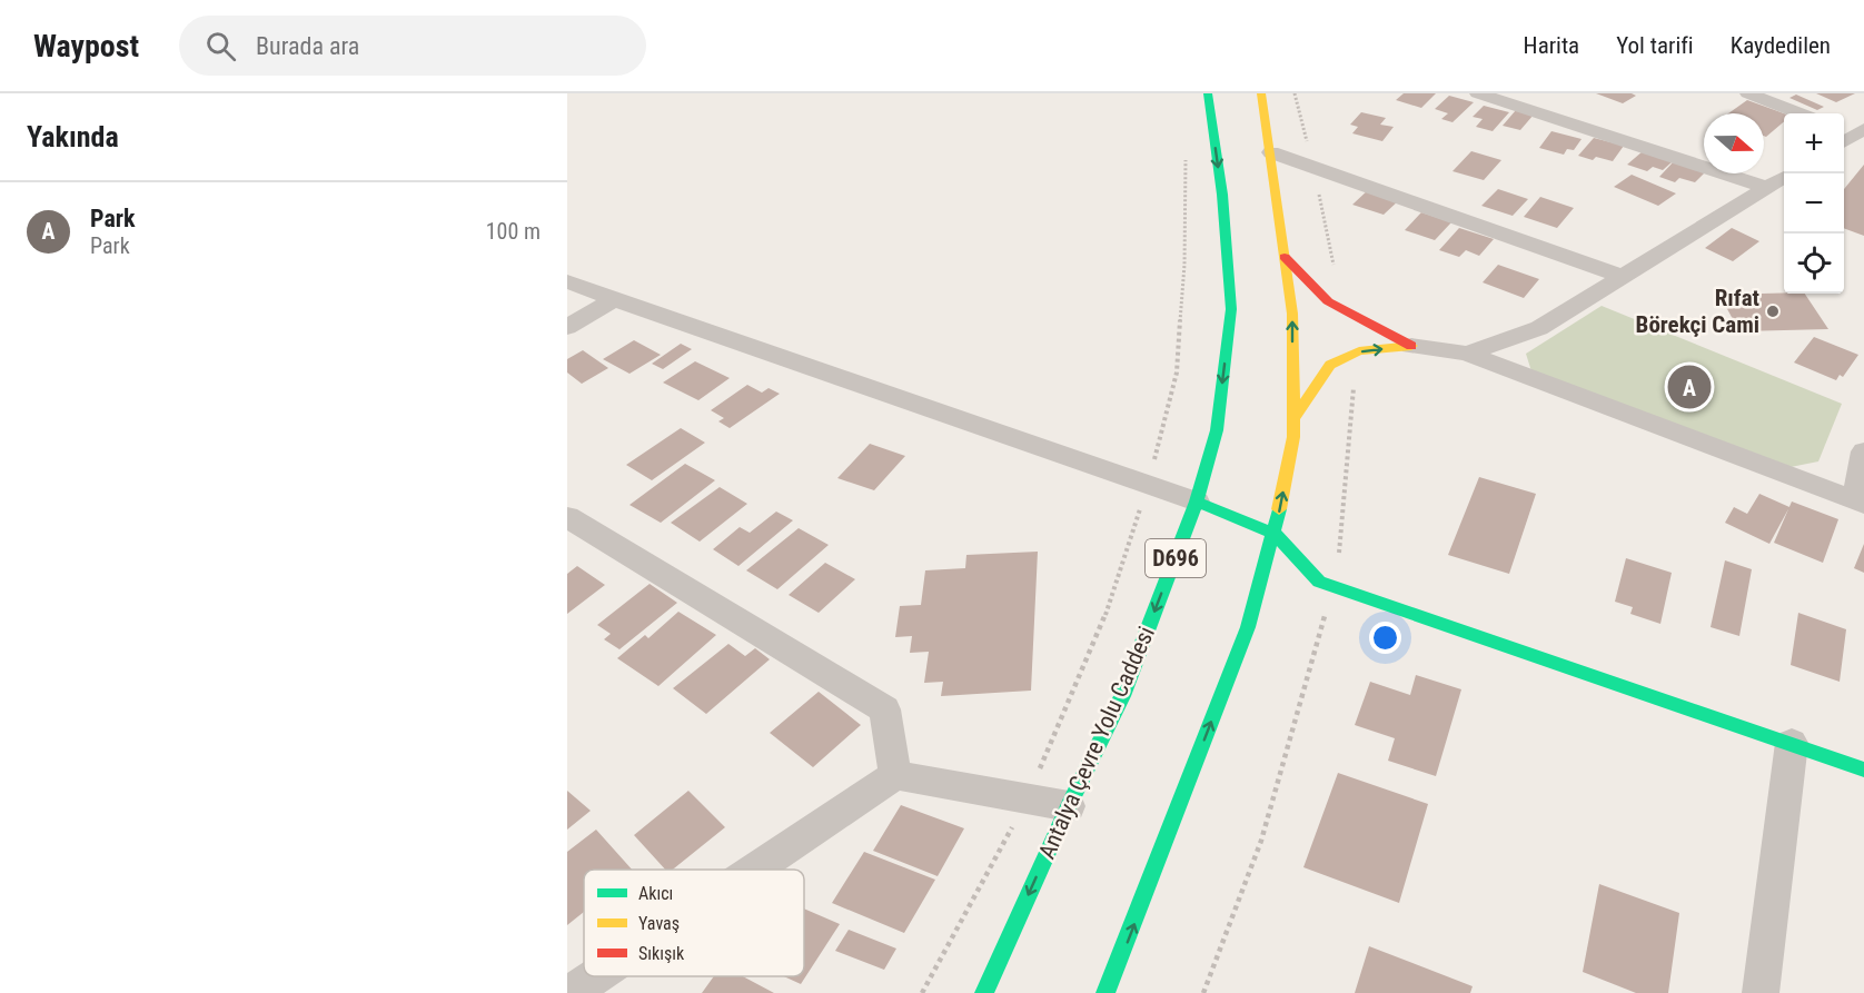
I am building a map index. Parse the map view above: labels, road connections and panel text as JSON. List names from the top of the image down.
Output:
{
  "streets": {
    "main road": ["D696", "Antalya Çevre Yolu Caddesi"]
  },
  "places": ["Rıfat Börekçi Cami"],
  "legend": ["Akıcı", "Yavaş", "Sıkışık"],
  "north": "right",
  "page": {
    "header": "Waypost",
    "search": "Burada ara",
    "nav": ["Harita", "Yol tarifi", "Kaydedilen"],
    "heading": "Yakında",
    "map_buttons": ["+", "−"],
    "list": [
      {
        "mark": "A",
        "name": "Park",
        "note": "Park",
        "value": "100 m"
      }
    ],
    "pins": "A"
  }
}
